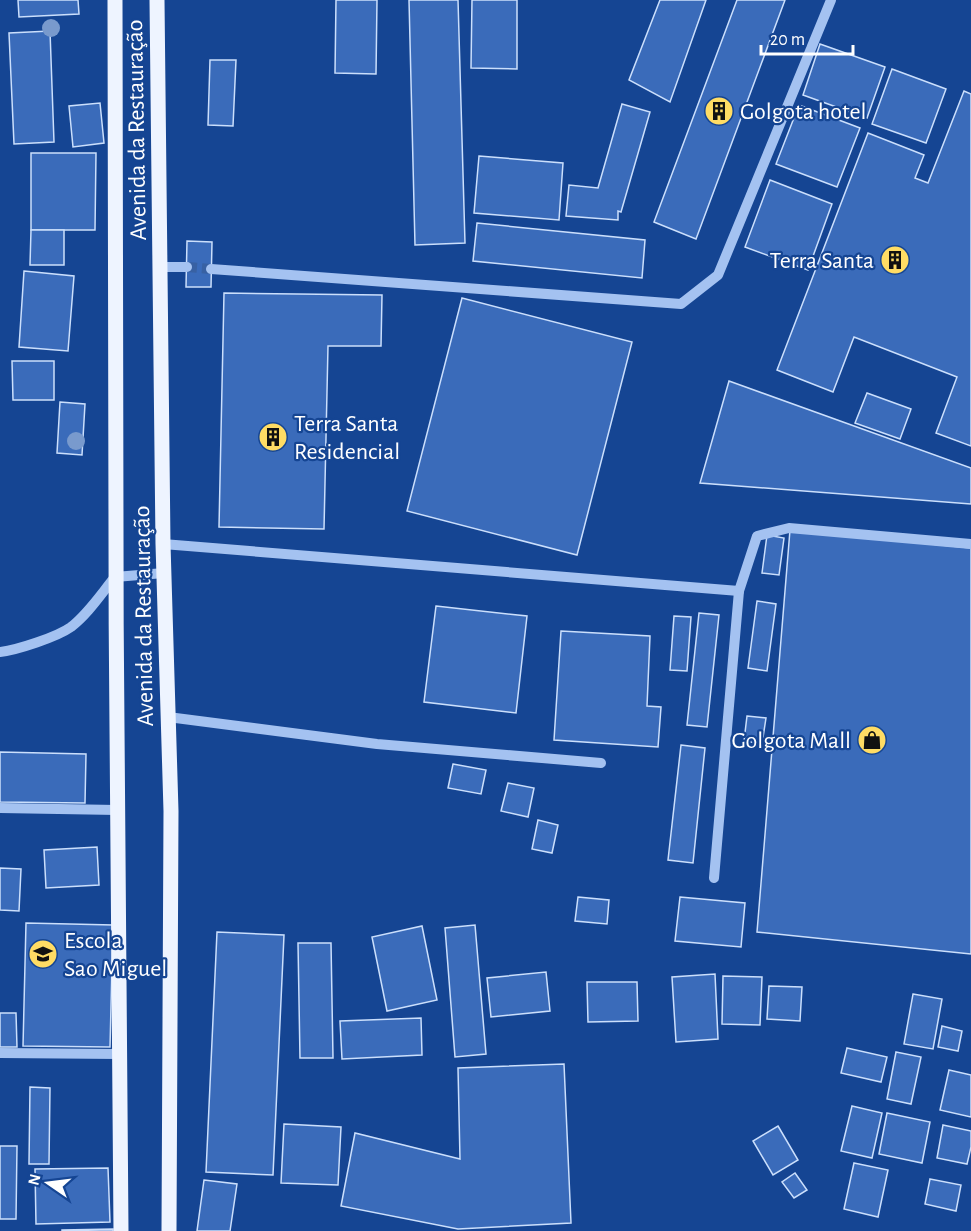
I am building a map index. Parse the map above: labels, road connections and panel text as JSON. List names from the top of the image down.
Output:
{
  "streets": {
    "main road": ["Avenida da Restauração"]
  },
  "places": {
    "building": ["Golgota hotel", "Terra Santa", "Terra Santa Residencial"],
    "shop": ["Golgota Mall"],
    "school or university": ["Escola Sao Miguel"]
  },
  "scale_bar": "20 m",
  "north": "left"
}
